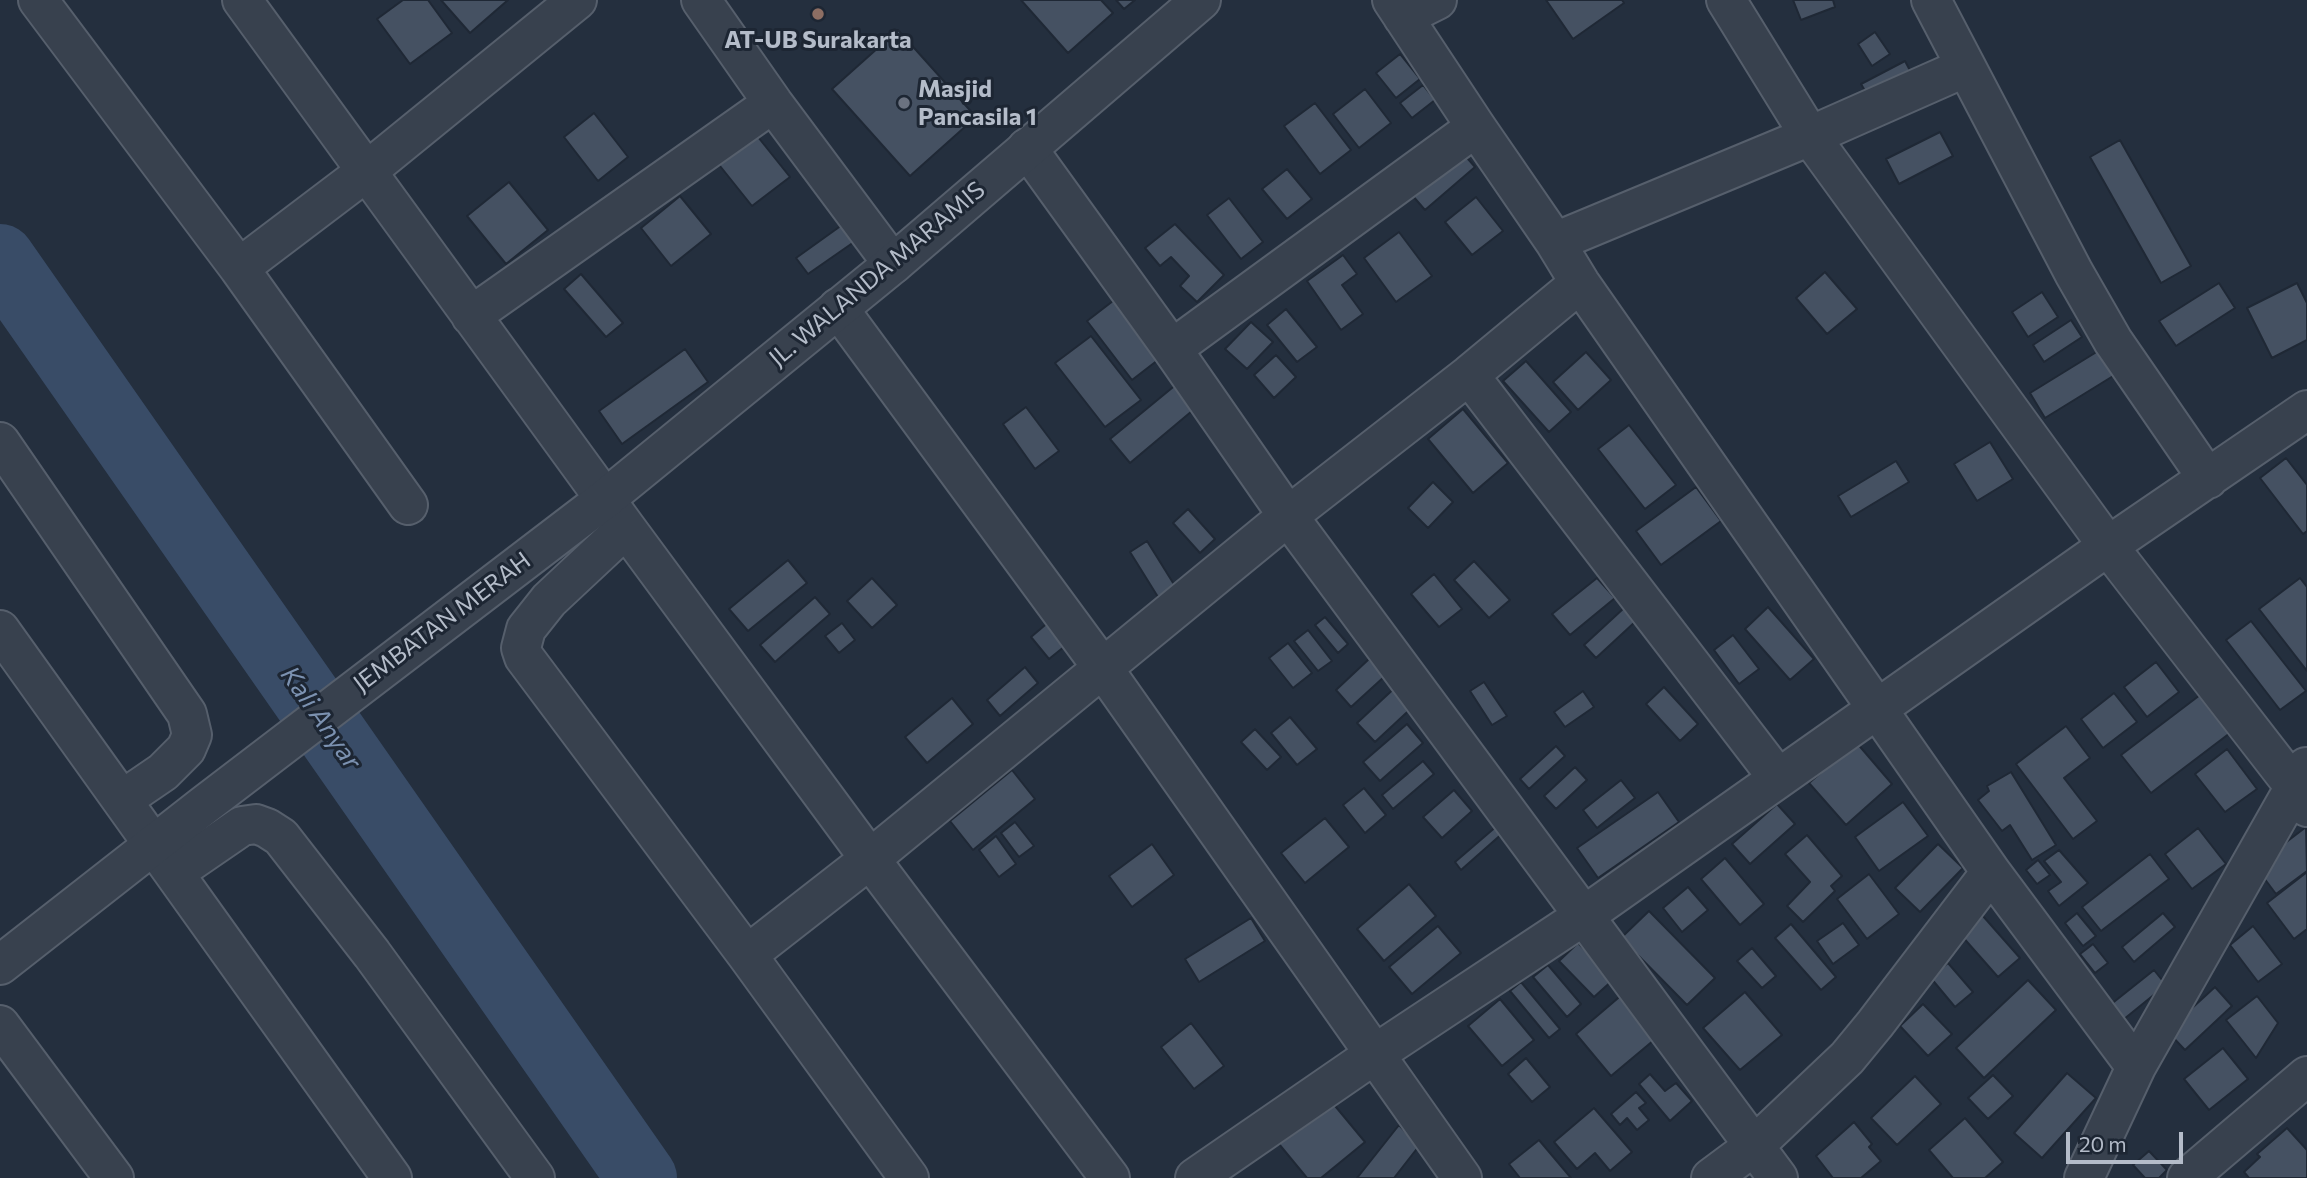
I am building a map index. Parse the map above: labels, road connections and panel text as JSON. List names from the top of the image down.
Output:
{
  "streets": {
    "street": ["JL. WALANDA MARAMIS", "JEMBATAN MERAH"]
  },
  "crossings": [
    ["JL. WALANDA MARAMIS", "JEMBATAN MERAH"]
  ],
  "water": ["Kali Anyar"],
  "places": ["AT-UB Surakarta", "Masjid Pancasila 1"],
  "scale_bar": "20 m"
}
